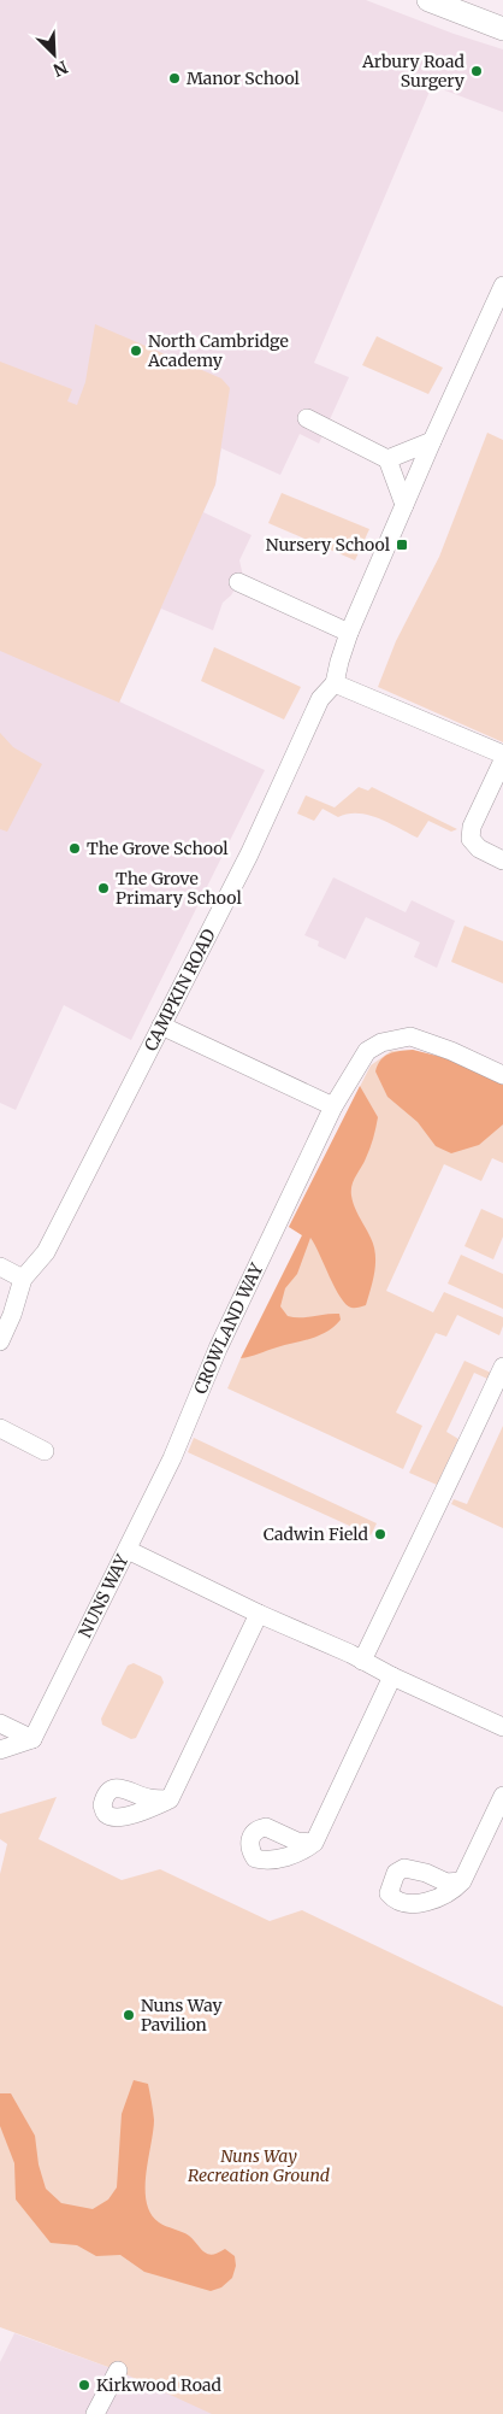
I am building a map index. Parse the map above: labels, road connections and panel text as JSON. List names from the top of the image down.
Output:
{
  "streets": {
    "street": ["CAMPKIN ROAD", "CROWLAND WAY", "NUNS WAY"]
  },
  "crossings": [
    ["CROWLAND WAY", "NUNS WAY"]
  ],
  "parks": ["Nuns Way Recreation Ground"],
  "places": {
    "other": [
      "Arbury Road Surgery",
      "Manor School",
      "North Cambridge Academy",
      "The Grove School",
      "The Grove Primary School",
      "Cadwin Field",
      "Nuns Way Pavilion",
      "Kirkwood Road"
    ],
    "transit": ["Nursery School"]
  },
  "north": "bottom right"
}
